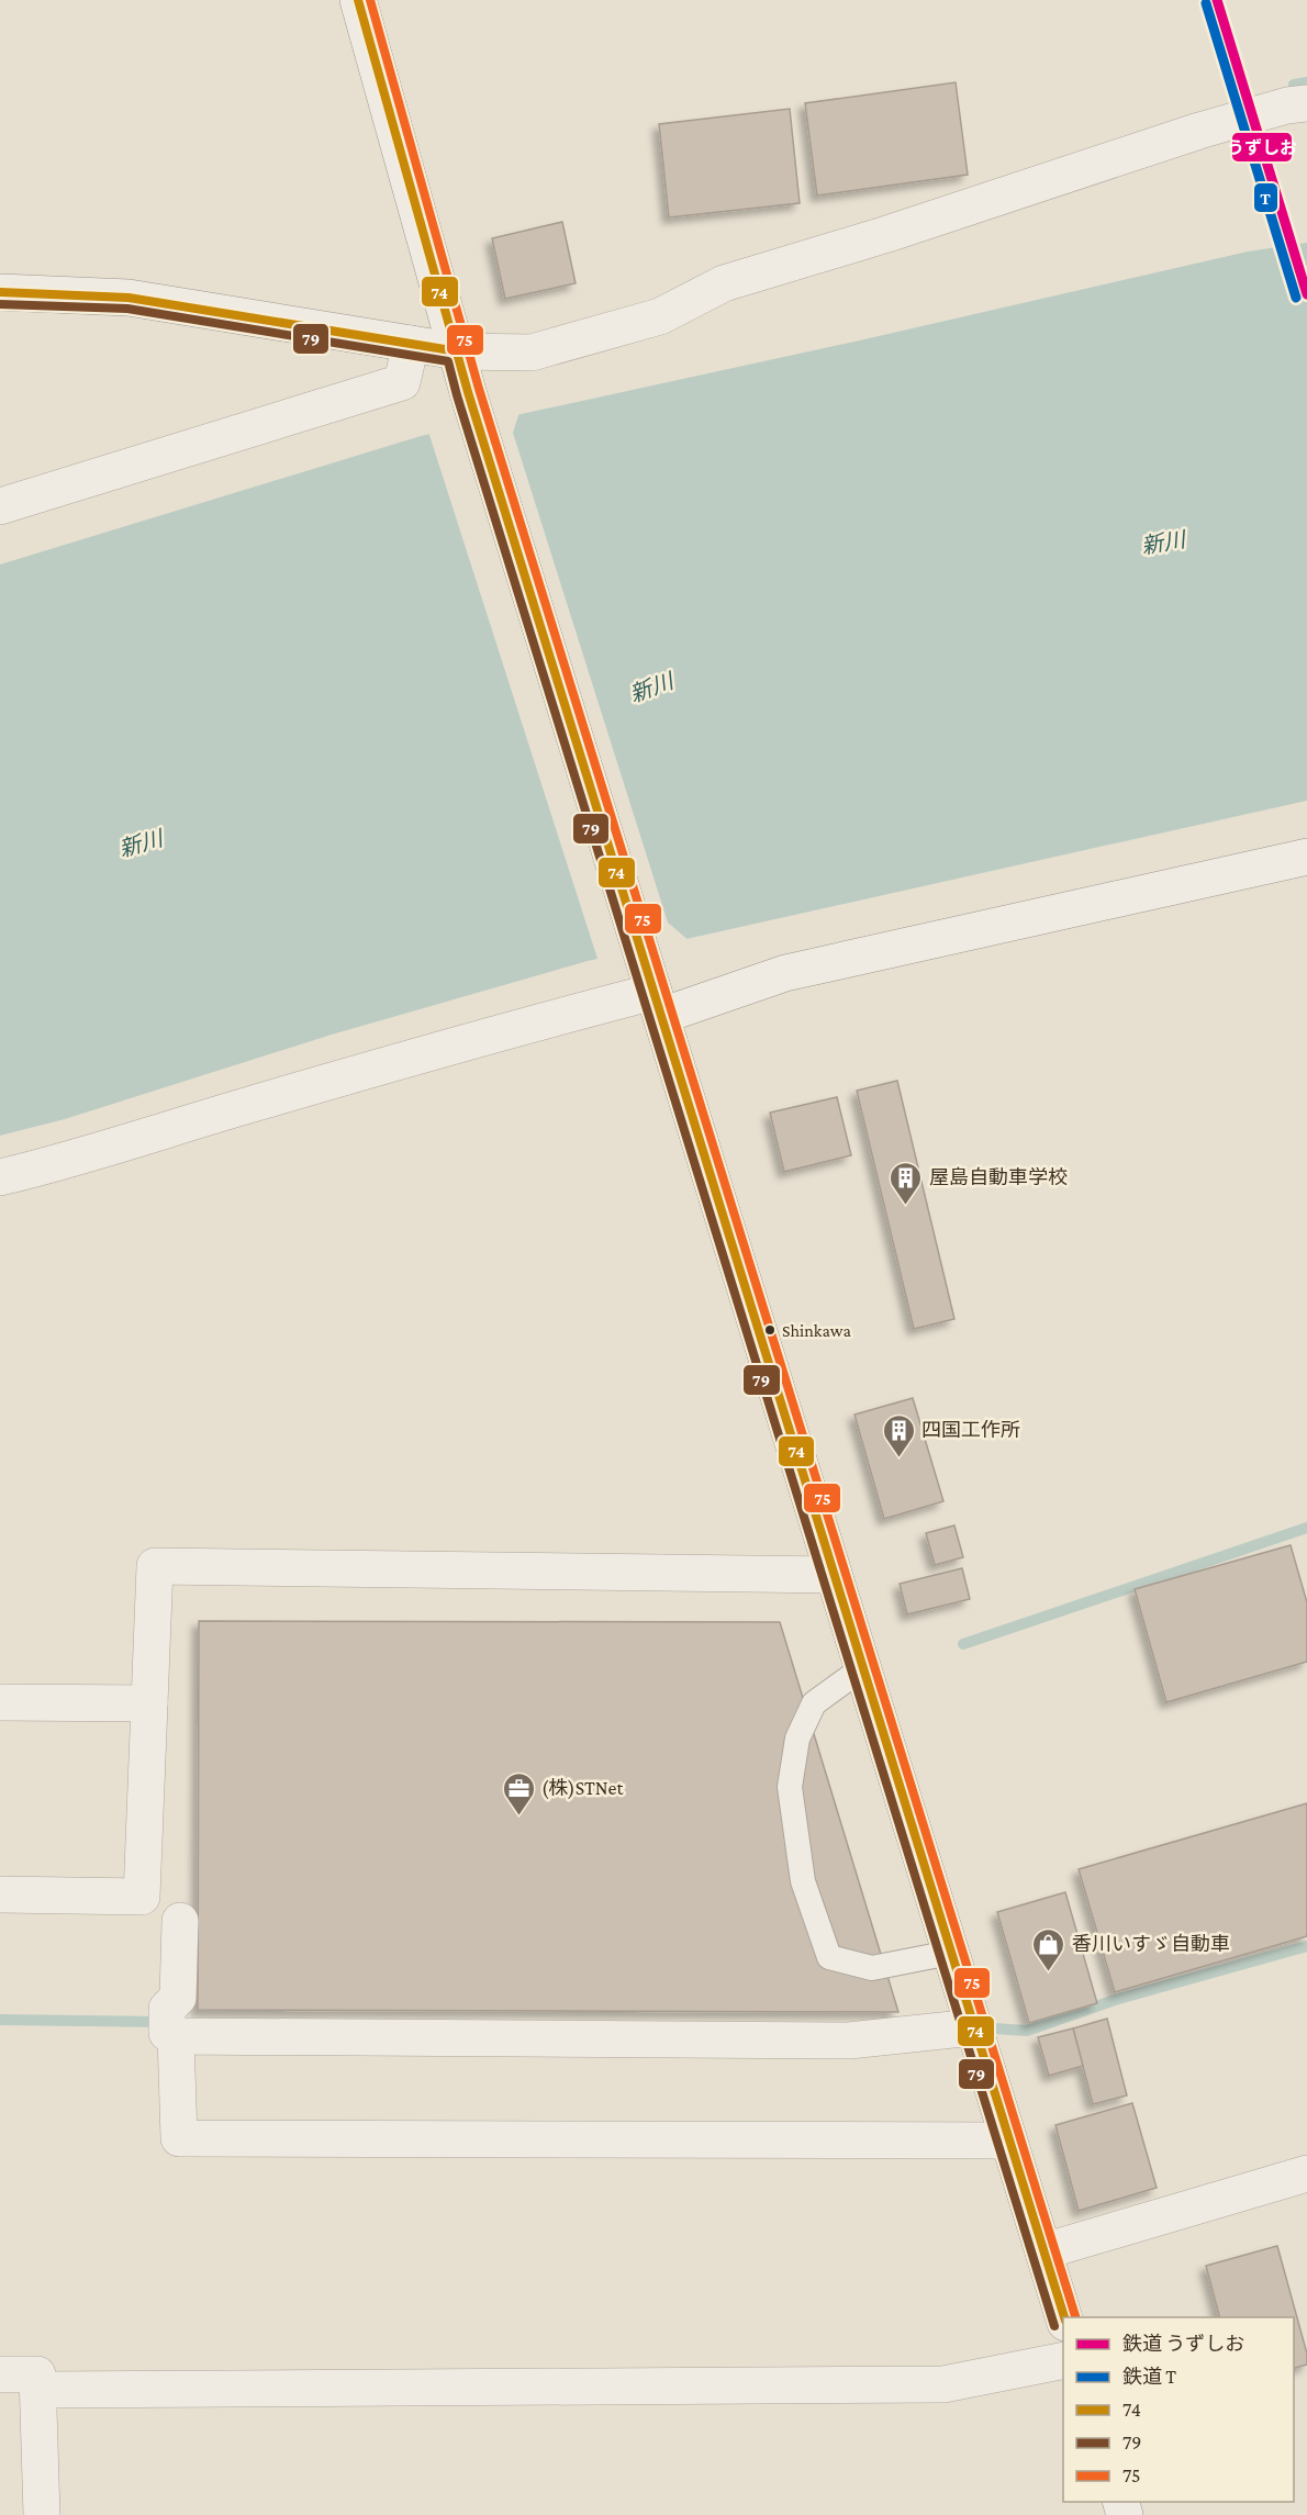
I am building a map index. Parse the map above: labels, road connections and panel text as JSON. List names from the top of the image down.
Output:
{
  "water": ["新川"],
  "places": {
    "building": ["屋島自動車学校", "四国工作所"],
    "other": ["Shinkawa"],
    "office": ["(株)STNet"],
    "shop": ["香川いすゞ自動車"]
  },
  "lines": [
    "rail line うずしお",
    "transit line 74",
    "transit line 75",
    "rail line T",
    "transit line 79"
  ],
  "legend": [
    "鉄道 うずしお",
    "鉄道 T",
    "74",
    "79",
    "75"
  ]
}
